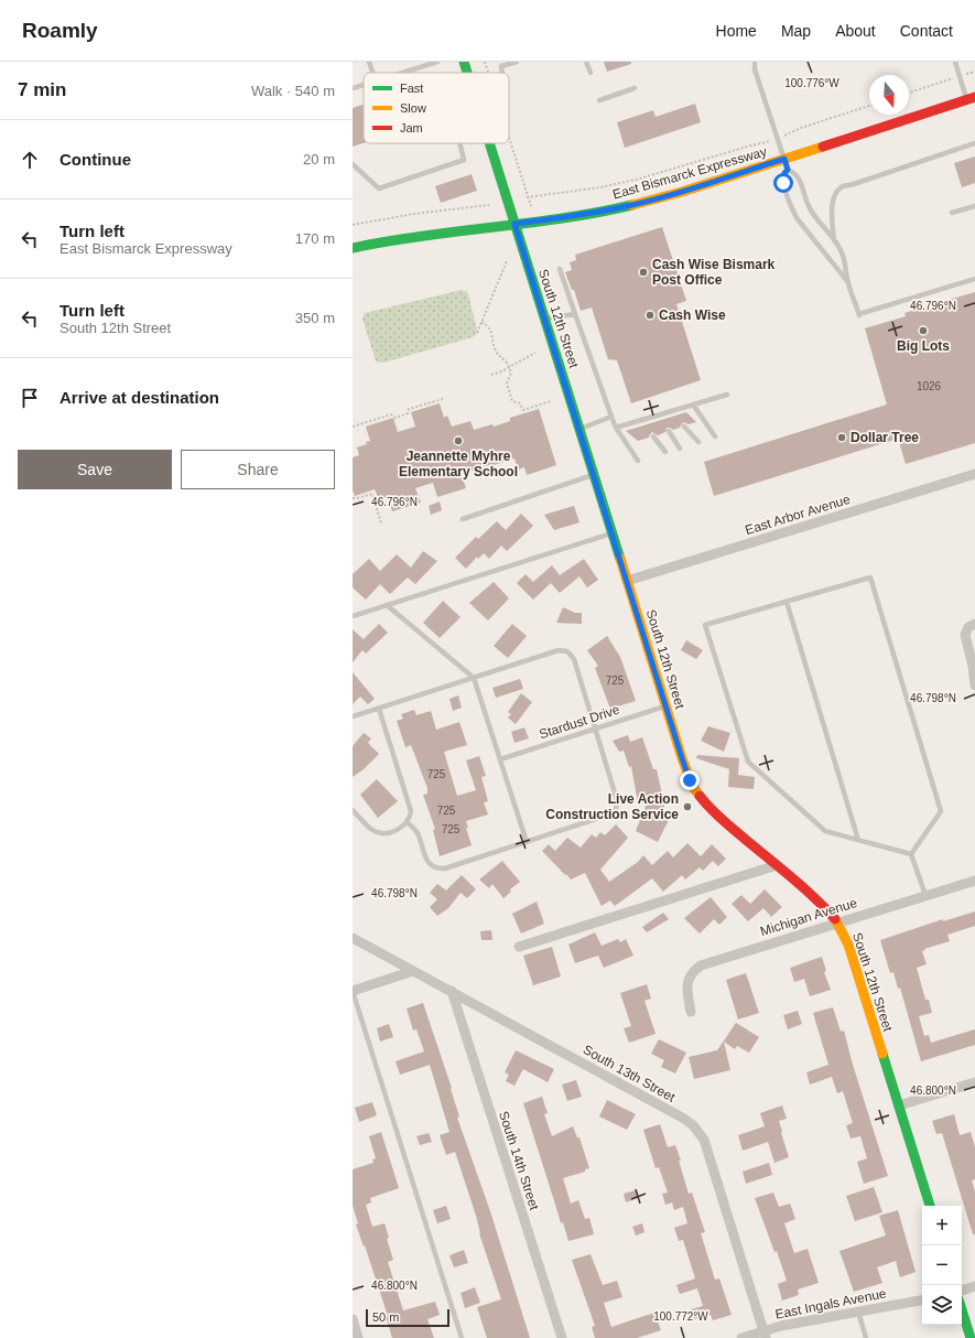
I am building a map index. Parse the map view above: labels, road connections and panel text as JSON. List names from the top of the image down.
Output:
{
  "streets": {
    "street": [
      "East Bismarck Expressway",
      "South 12th Street",
      "East Arbor Avenue",
      "Michigan Avenue",
      "South 13th Street",
      "South 14th Street",
      "East Ingals Avenue"
    ],
    "lane": ["Stardust Drive"]
  },
  "crossings": [
    ["East Bismarck Expressway", "South 12th Street"],
    ["South 12th Street", "East Arbor Avenue"],
    ["South 12th Street", "Stardust Drive"],
    ["South 12th Street", "Michigan Avenue"],
    ["South 13th Street", "South 14th Street"],
    ["South 13th Street", "East Ingals Avenue"]
  ],
  "places": [
    "Cash Wise Bismark Post Office",
    "Cash Wise",
    "Big Lots",
    "Dollar Tree",
    "Jeannette Myhre Elementary School",
    "Live Action Construction Service"
  ],
  "house_numbers": [
    "1026",
    "725",
    "725",
    "725",
    "725"
  ],
  "legend": ["Fast", "Slow", "Jam"],
  "scale_bar": "50 m",
  "north": "bottom",
  "page": {
    "header": "Roamly",
    "nav": [
      "Home",
      "Map",
      "About",
      "Contact"
    ],
    "heading": ["7 min", "Walk · 540 m"],
    "list": [
      ["Continue", "20 m"],
      ["Turn left", "East Bismarck Expressway", "170 m"],
      ["Turn left", "South 12th Street", "350 m"],
      "Arrive at destination"
    ],
    "buttons": ["Save", "Share"],
    "map_buttons": ["+", "−"],
    "scale": "50 m"
  },
  "coordinates": [
    "100.776°W",
    "46.796°N",
    "46.798°N",
    "46.800°N",
    "100.772°W"
  ]
}
